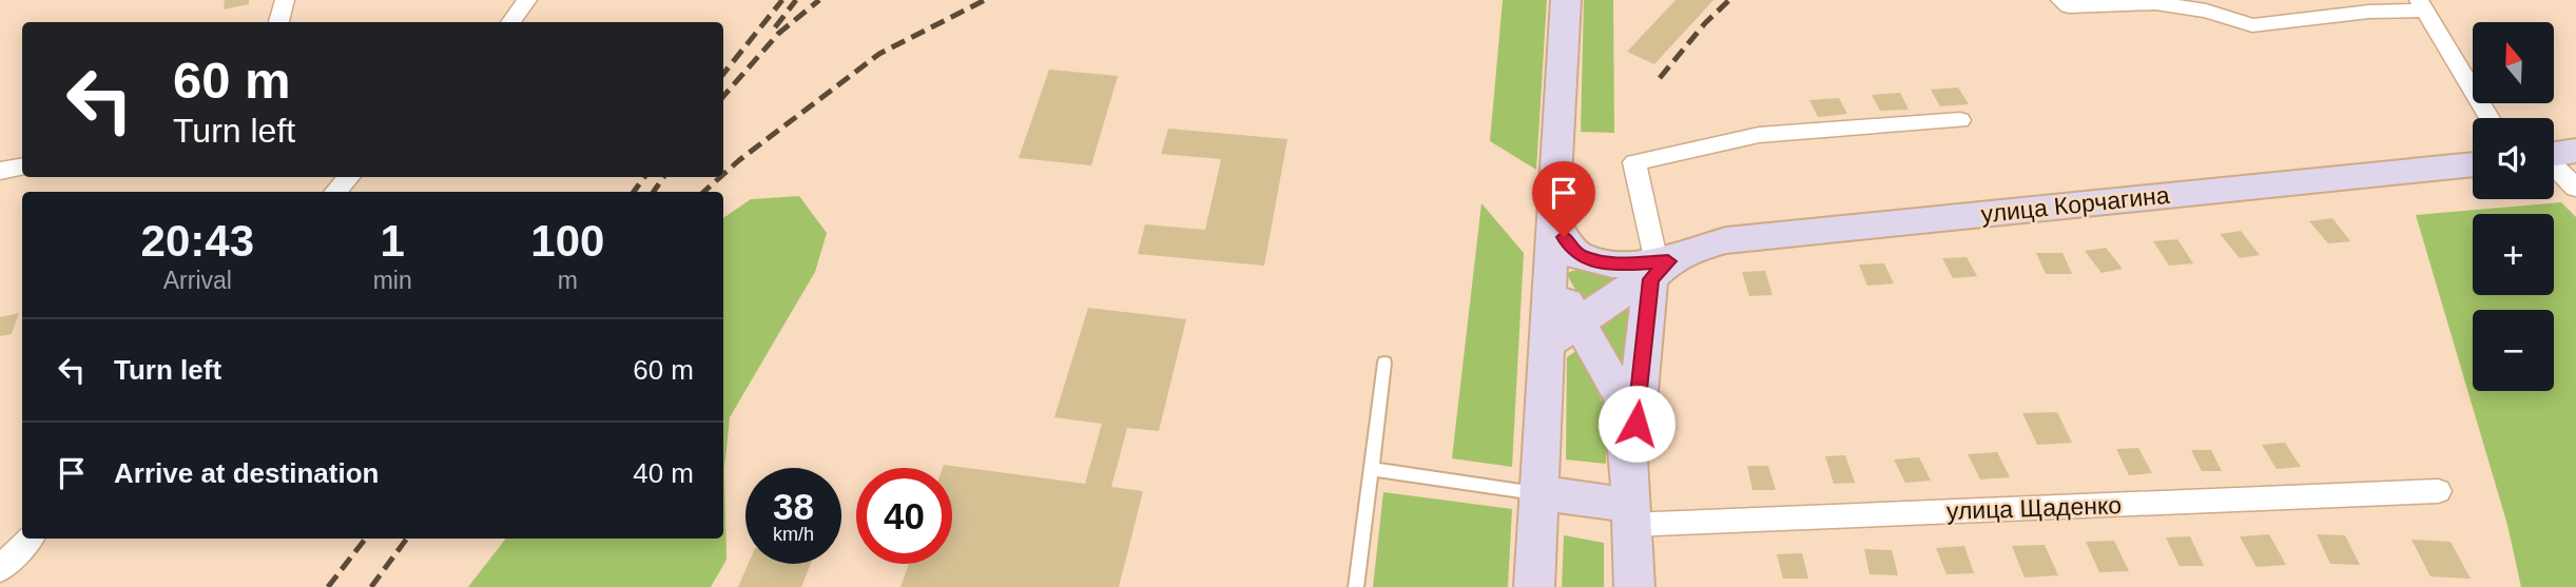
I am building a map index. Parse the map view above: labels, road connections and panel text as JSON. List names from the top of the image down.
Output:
{
  "streets": {
    "street": ["улица Корчагина", "улица Щаденко"]
  },
  "north": "top",
  "page": {
    "map_buttons": ["+", "−"],
    "turn": ["60 m", "Turn left"],
    "eta": [
      "20:43",
      "Arrival",
      "1",
      "min",
      "100",
      "m"
    ],
    "list": [
      {
        "name": "Turn left",
        "value": "60 m"
      },
      {
        "name": "Arrive at destination",
        "value": "40 m"
      }
    ],
    "speed": "38 km/h",
    "limit": "40"
  }
}
